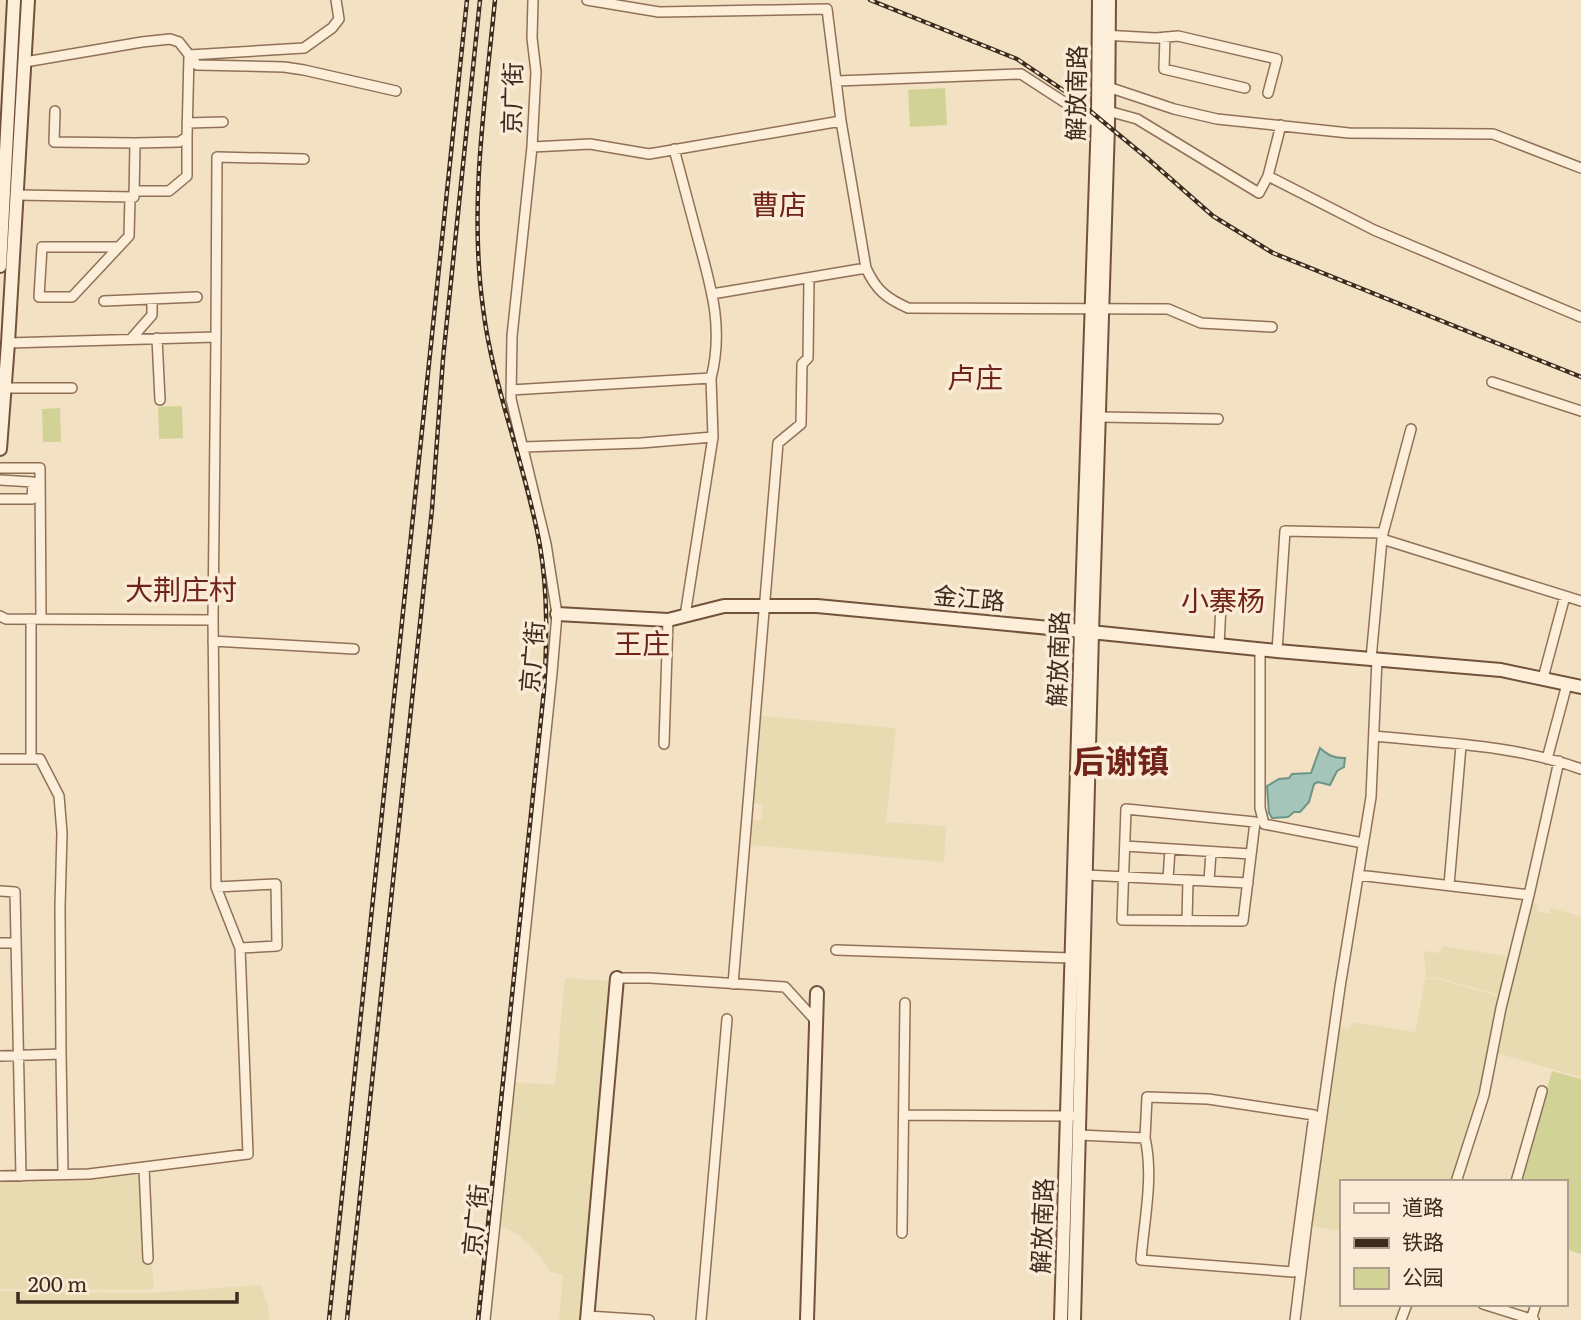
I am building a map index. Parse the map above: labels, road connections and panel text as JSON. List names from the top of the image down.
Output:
{
  "streets": {
    "main road": ["解放南路", "金江路"],
    "street": ["京广街"]
  },
  "crossings": [
    ["解放南路", "金江路"],
    ["京广街", "金江路"]
  ],
  "districts": [
    "曹店",
    "卢庄",
    "大荆庄村",
    "小寨杨",
    "王庄",
    "后谢镇"
  ],
  "legend": ["道路", "铁路", "公园"],
  "scale_bar": "200 m"
}
